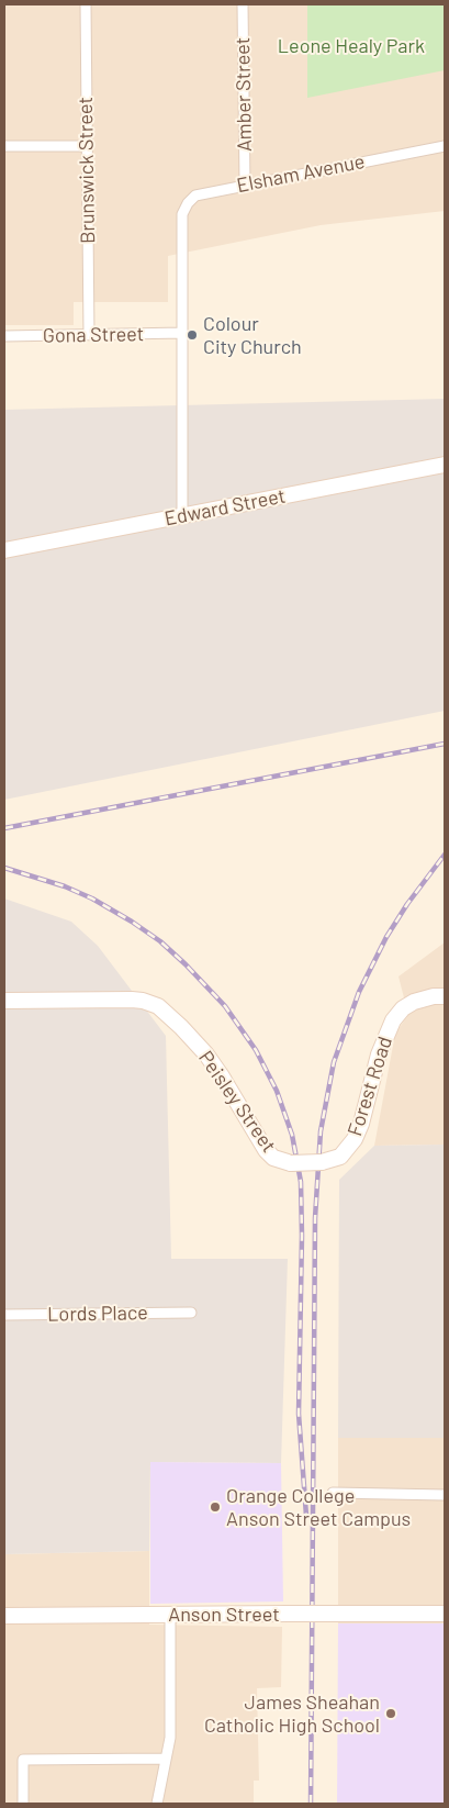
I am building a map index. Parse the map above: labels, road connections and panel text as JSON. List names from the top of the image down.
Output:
{
  "streets": {
    "street": [
      "Amber Street",
      "Brunswick Street",
      "Elsham Avenue",
      "Gona Street",
      "Edward Street",
      "Forest Road",
      "Peisley Street",
      "Lords Place",
      "Anson Street"
    ]
  },
  "crossings": [
    ["Amber Street", "Elsham Avenue"],
    ["Brunswick Street", "Gona Street"],
    ["Elsham Avenue", "Gona Street"],
    ["Elsham Avenue", "Edward Street"],
    ["Forest Road", "Peisley Street"]
  ],
  "parks": ["Leone Healy Park"],
  "places": ["Colour City Church", "Orange College Anson Street Campus", "James Sheahan Catholic High School"]
}
